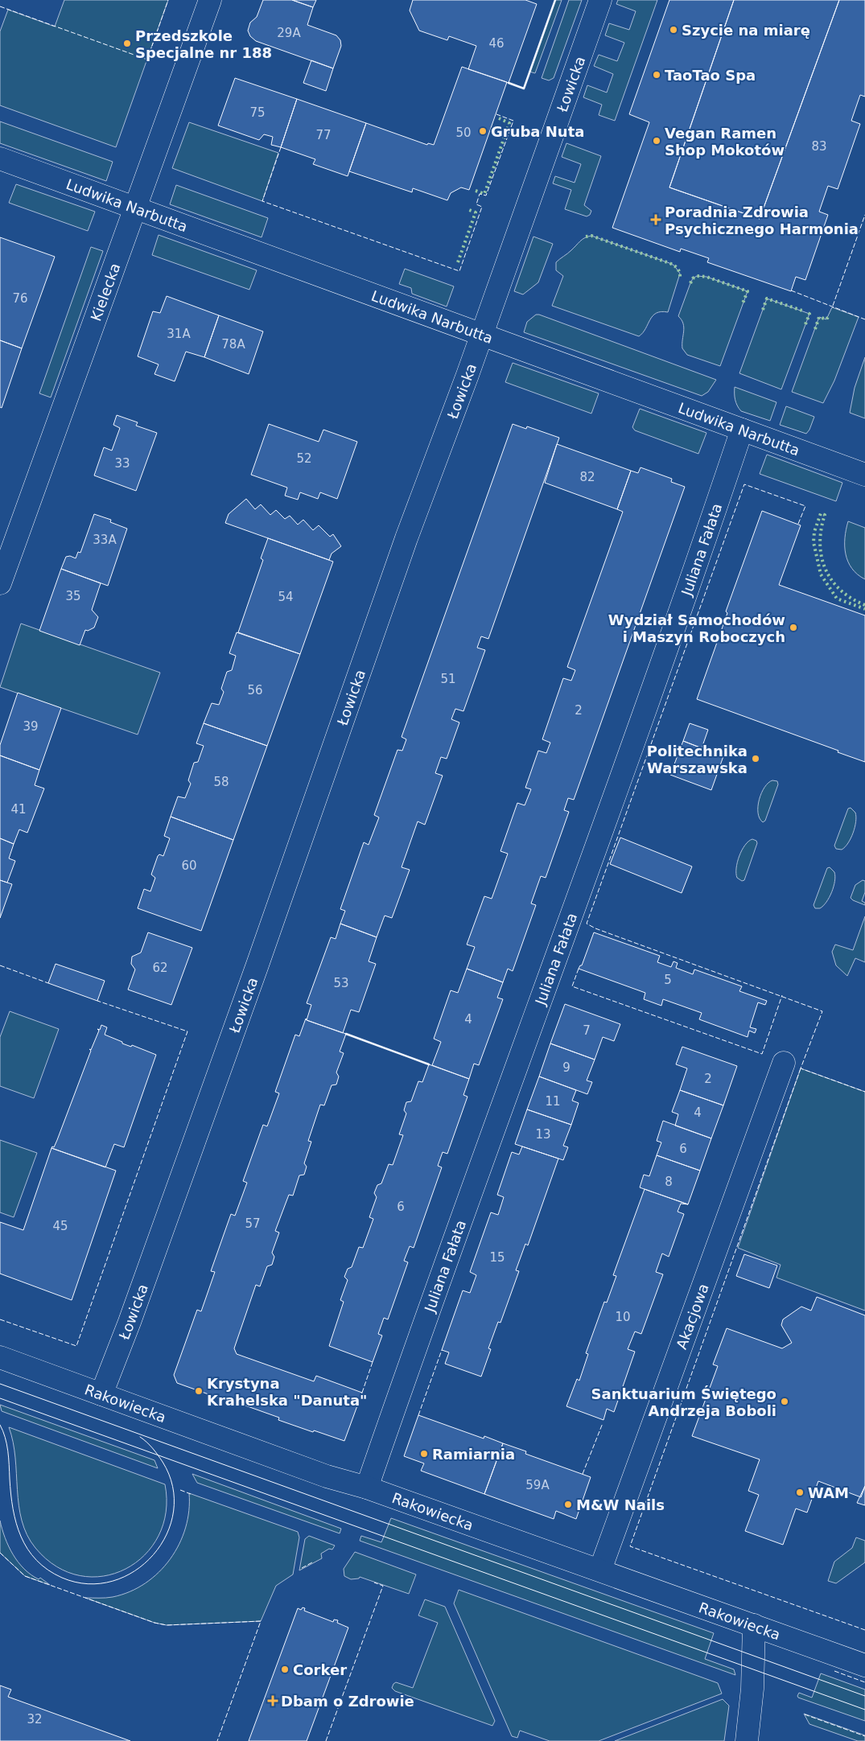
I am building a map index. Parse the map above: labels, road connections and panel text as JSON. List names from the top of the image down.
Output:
{
  "streets": {
    "street": [
      "Łowicka",
      "Ludwika Narbutta",
      "Kielecka",
      "Juliana Fałata",
      "Akacjowa",
      "Rakowiecka"
    ]
  },
  "crossings": [
    ["Łowicka", "Ludwika Narbutta"],
    ["Łowicka", "Rakowiecka"],
    ["Ludwika Narbutta", "Kielecka"],
    ["Ludwika Narbutta", "Juliana Fałata"],
    ["Juliana Fałata", "Rakowiecka"],
    ["Akacjowa", "Rakowiecka"]
  ],
  "places": {
    "other": [
      "Szycie na miarę",
      "Przedszkole Specjalne nr 188",
      "TaoTao Spa",
      "Gruba Nuta",
      "Vegan Ramen Shop Mokotów",
      "Wydział Samochodów i Maszyn Roboczych",
      "Politechnika Warszawska",
      "Krystyna Krahelska \"Danuta\"",
      "Sanktuarium Świętego Andrzeja Boboli",
      "Ramiarnia",
      "WAM",
      "M&W Nails",
      "Corker"
    ],
    "health": ["Poradnia Zdrowia Psychicznego Harmonia", "Dbam o Zdrowie"]
  },
  "house_numbers": [
    "29A",
    "46",
    "75",
    "50",
    "77",
    "83",
    "76",
    "31A",
    "78A",
    "52",
    "33",
    "82",
    "33A",
    "35",
    "54",
    "51",
    "56",
    "2",
    "39",
    "58",
    "41",
    "60",
    "62",
    "5",
    "53",
    "4",
    "7",
    "9",
    "2",
    "11",
    "4",
    "13",
    "6",
    "8",
    "6",
    "57",
    "45",
    "15",
    "10",
    "59A",
    "32"
  ]
}
